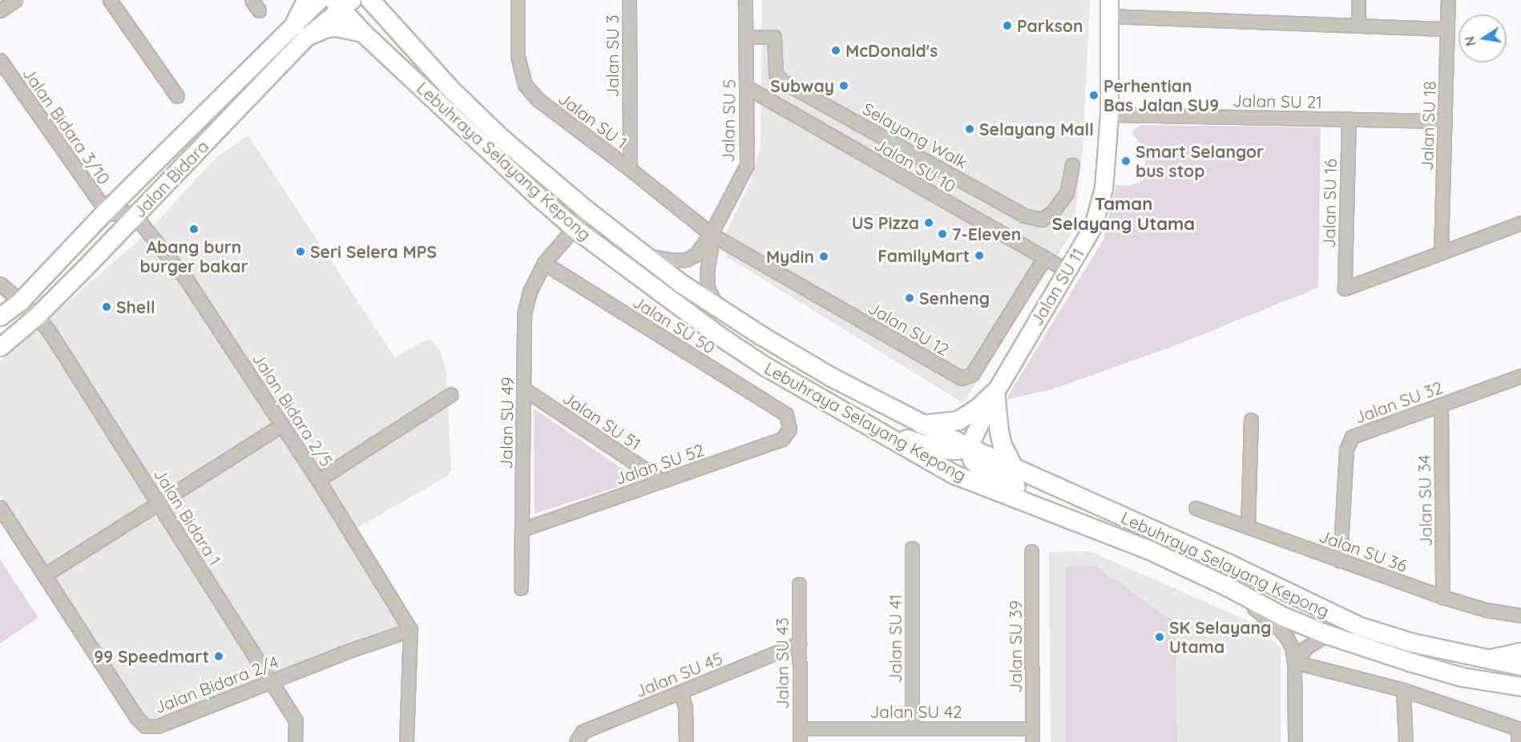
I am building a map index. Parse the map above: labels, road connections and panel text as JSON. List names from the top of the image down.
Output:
{
  "streets": {
    "main road": ["Lebuhraya Selayang Kepong", "Jalan Bidara", "Jalan SU 11"],
    "street": [
      "Jalan SU 3",
      "Jalan SU 21",
      "Jalan SU 1",
      "Jalan SU 5",
      "Jalan Bidara 3/10",
      "Jalan SU 18",
      "Selayang Walk",
      "Jalan SU 10",
      "Jalan SU 16",
      "Jalan SU 50",
      "Jalan SU 12",
      "Jalan SU 32",
      "Jalan Bidara 2/5",
      "Jalan SU 51",
      "Jalan SU 49",
      "Jalan SU 52",
      "Jalan SU 34",
      "Jalan Bidara 1",
      "Jalan SU 36",
      "Jalan SU 41",
      "Jalan SU 39",
      "Jalan SU 43",
      "Jalan SU 45",
      "Jalan Bidara 2/4",
      "Jalan SU 42"
    ]
  },
  "crossings": [
    ["Jalan SU 3", "Jalan SU 1"],
    ["Jalan SU 21", "Jalan SU 18"],
    ["Jalan SU 21", "Jalan SU 16"],
    ["Jalan SU 21", "Jalan SU 11"],
    ["Jalan SU 1", "Jalan SU 5"],
    ["Jalan SU 1", "Jalan SU 12"],
    ["Jalan SU 5", "Selayang Walk"],
    ["Jalan SU 5", "Lebuhraya Selayang Kepong"],
    ["Jalan SU 5", "Jalan SU 10"],
    ["Jalan SU 5", "Jalan SU 12"],
    ["Jalan Bidara 3/10", "Jalan Bidara"],
    ["Jalan SU 18", "Jalan SU 16"],
    ["Lebuhraya Selayang Kepong", "Jalan Bidara"],
    ["Lebuhraya Selayang Kepong", "Jalan SU 11"],
    ["Lebuhraya Selayang Kepong", "Jalan SU 49"],
    ["Jalan SU 10", "Jalan SU 11"],
    ["Jalan SU 10", "Jalan SU 12"],
    ["Jalan Bidara", "Jalan Bidara 2/5"],
    ["Jalan Bidara", "Jalan Bidara 1"],
    ["Jalan SU 50", "Jalan SU 49"],
    ["Jalan SU 50", "Jalan SU 52"],
    ["Jalan SU 32", "Jalan SU 34"],
    ["Jalan SU 32", "Jalan SU 36"],
    ["Jalan Bidara 2/5", "Jalan Bidara 2/4"],
    ["Jalan SU 51", "Jalan SU 49"],
    ["Jalan SU 51", "Jalan SU 52"],
    ["Jalan SU 49", "Jalan SU 52"],
    ["Jalan SU 34", "Jalan SU 36"],
    ["Jalan Bidara 1", "Jalan Bidara 2/4"],
    ["Jalan SU 41", "Jalan SU 42"],
    ["Jalan SU 39", "Jalan SU 42"],
    ["Jalan SU 43", "Jalan SU 45"],
    ["Jalan SU 43", "Jalan SU 42"]
  ],
  "districts": ["Taman Selayang Utama"],
  "places": [
    "Parkson",
    "McDonald's",
    "Subway",
    "Perhentian Bas Jalan SU9",
    "Selayang Mall",
    "Smart Selangor bus stop",
    "US Pizza",
    "Abang burn burger bakar",
    "7-Eleven",
    "Seri Selera MPS",
    "FamilyMart",
    "Mydin",
    "Senheng",
    "Shell",
    "SK Selayang Utama",
    "99 Speedmart"
  ],
  "north": "left"
}
